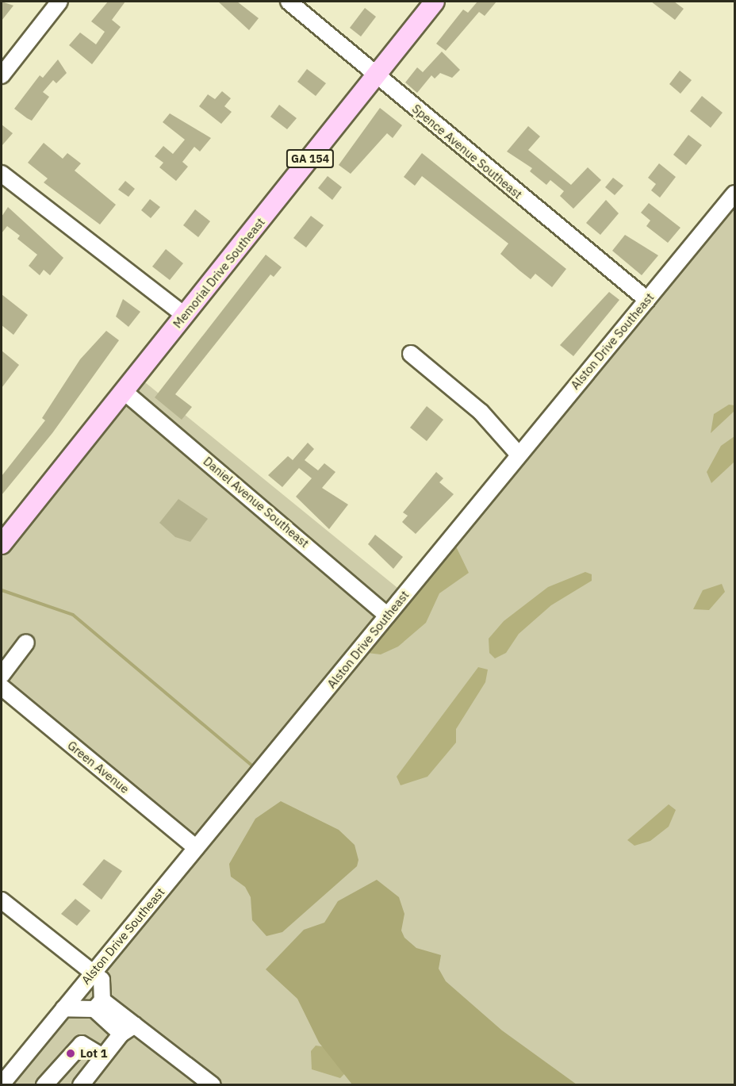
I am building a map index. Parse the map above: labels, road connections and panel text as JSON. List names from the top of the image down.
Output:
{
  "streets": {
    "main road": ["GA 154", "Memorial Drive Southeast"],
    "street": [
      "Spence Avenue Southeast",
      "Alston Drive Southeast",
      "Daniel Avenue Southeast",
      "Green Avenue"
    ]
  },
  "crossings": [
    ["Spence Avenue Southeast", "Memorial Drive Southeast"],
    ["Spence Avenue Southeast", "Alston Drive Southeast"],
    ["Memorial Drive Southeast", "Daniel Avenue Southeast"],
    ["Alston Drive Southeast", "Daniel Avenue Southeast"],
    ["Alston Drive Southeast", "Green Avenue"]
  ],
  "places": ["Lot 1"]
}
